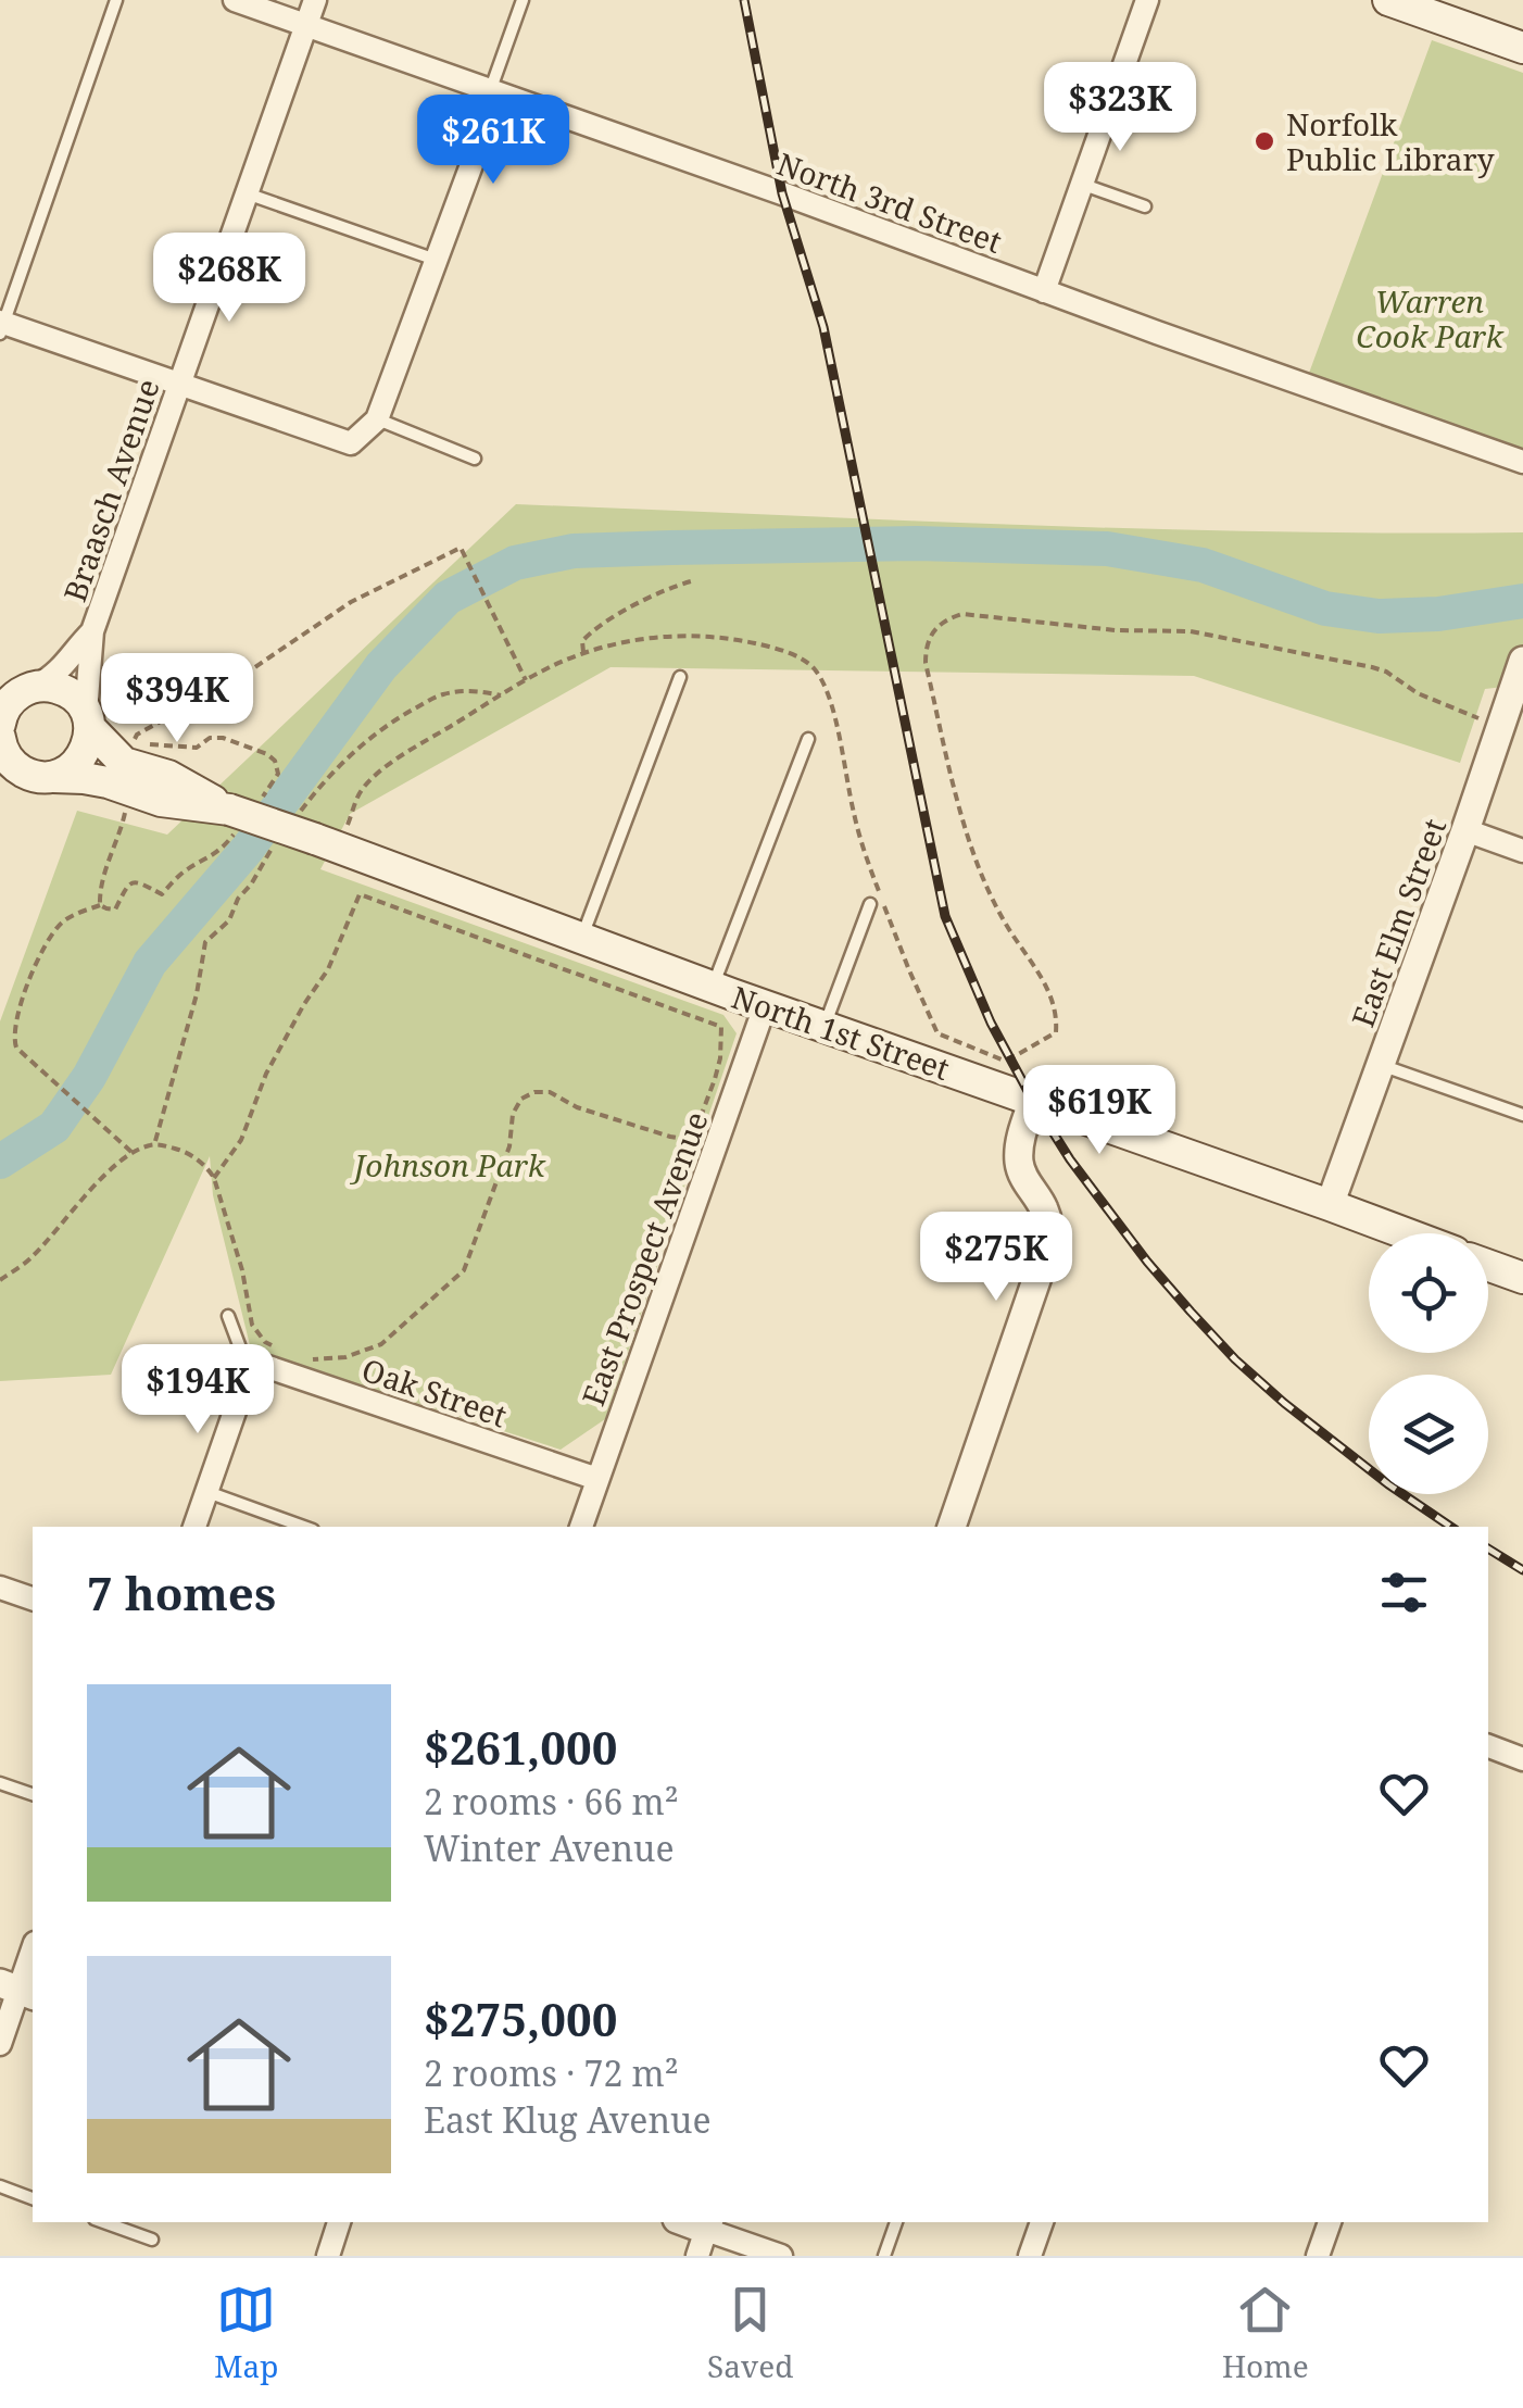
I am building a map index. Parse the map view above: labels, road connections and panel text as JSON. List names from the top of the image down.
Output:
{
  "streets": {
    "main road": ["North 1st Street"],
    "street": [
      "North 3rd Street",
      "Braasch Avenue",
      "East Elm Street",
      "East Prospect Avenue",
      "Oak Street"
    ]
  },
  "crossings": [
    ["North 3rd Street", "Braasch Avenue"],
    ["Braasch Avenue", "North 1st Street"],
    ["East Elm Street", "North 1st Street"],
    ["North 1st Street", "East Prospect Avenue"],
    ["East Prospect Avenue", "Oak Street"]
  ],
  "parks": ["Warren Cook Park", "Johnson Park"],
  "places": ["Norfolk Public Library"],
  "page": {
    "price": [
      "$323K",
      "$261K",
      "$268K",
      "$394K",
      "$619K",
      "$275K",
      "$194K"
    ],
    "heading": "7 homes",
    "list": [
      {
        "name": "$261,000",
        "note": "2 rooms · 66 m² · Winter Avenue"
      },
      {
        "name": "$275,000",
        "note": "2 rooms · 72 m² · East Klug Avenue"
      }
    ],
    "tabs": ["Map", "Saved", "Home"]
  }
}
